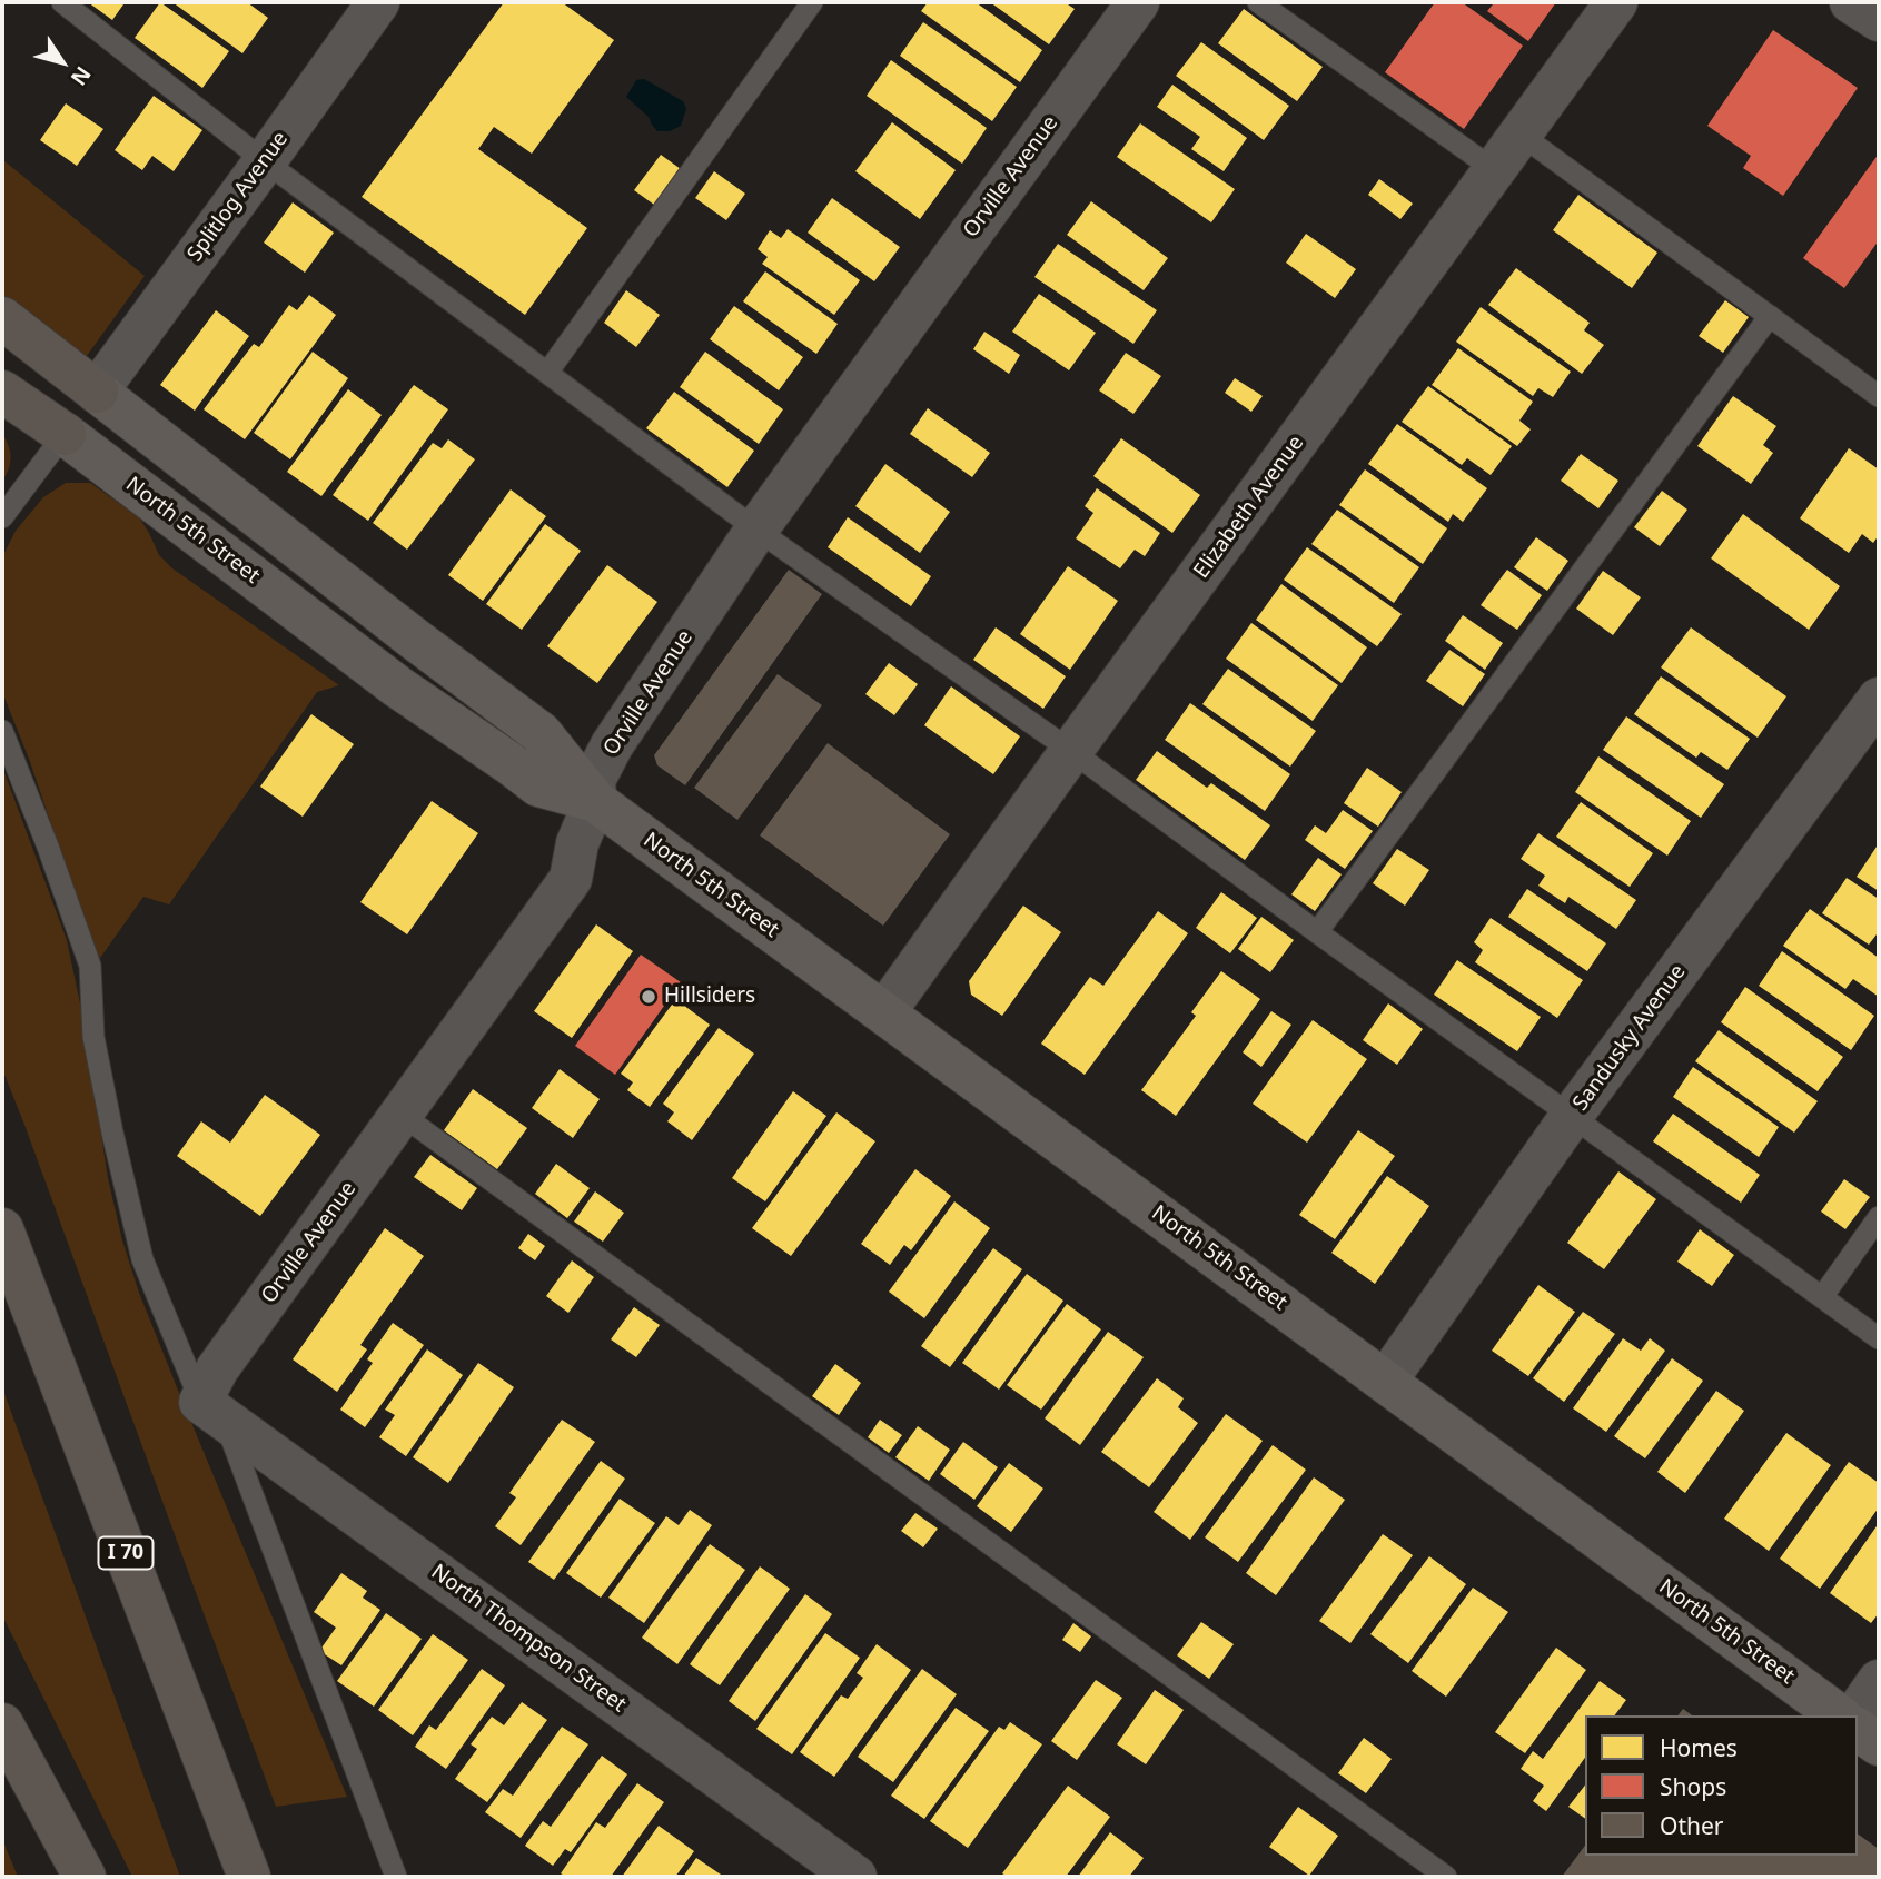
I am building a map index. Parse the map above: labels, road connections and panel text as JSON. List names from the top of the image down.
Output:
{
  "streets": {
    "highway": ["I 70"],
    "main road": ["North 5th Street"],
    "street": [
      "Orville Avenue",
      "Splitlog Avenue",
      "Elizabeth Avenue",
      "Sandusky Avenue",
      "North Thompson Street"
    ]
  },
  "crossings": [
    ["Orville Avenue", "North 5th Street"],
    ["Orville Avenue", "North Thompson Street"],
    ["Splitlog Avenue", "North 5th Street"],
    ["Elizabeth Avenue", "North 5th Street"],
    ["North 5th Street", "Sandusky Avenue"]
  ],
  "places": ["Hillsiders"],
  "legend": ["Homes", "Shops", "Other"],
  "north": "bottom right"
}
